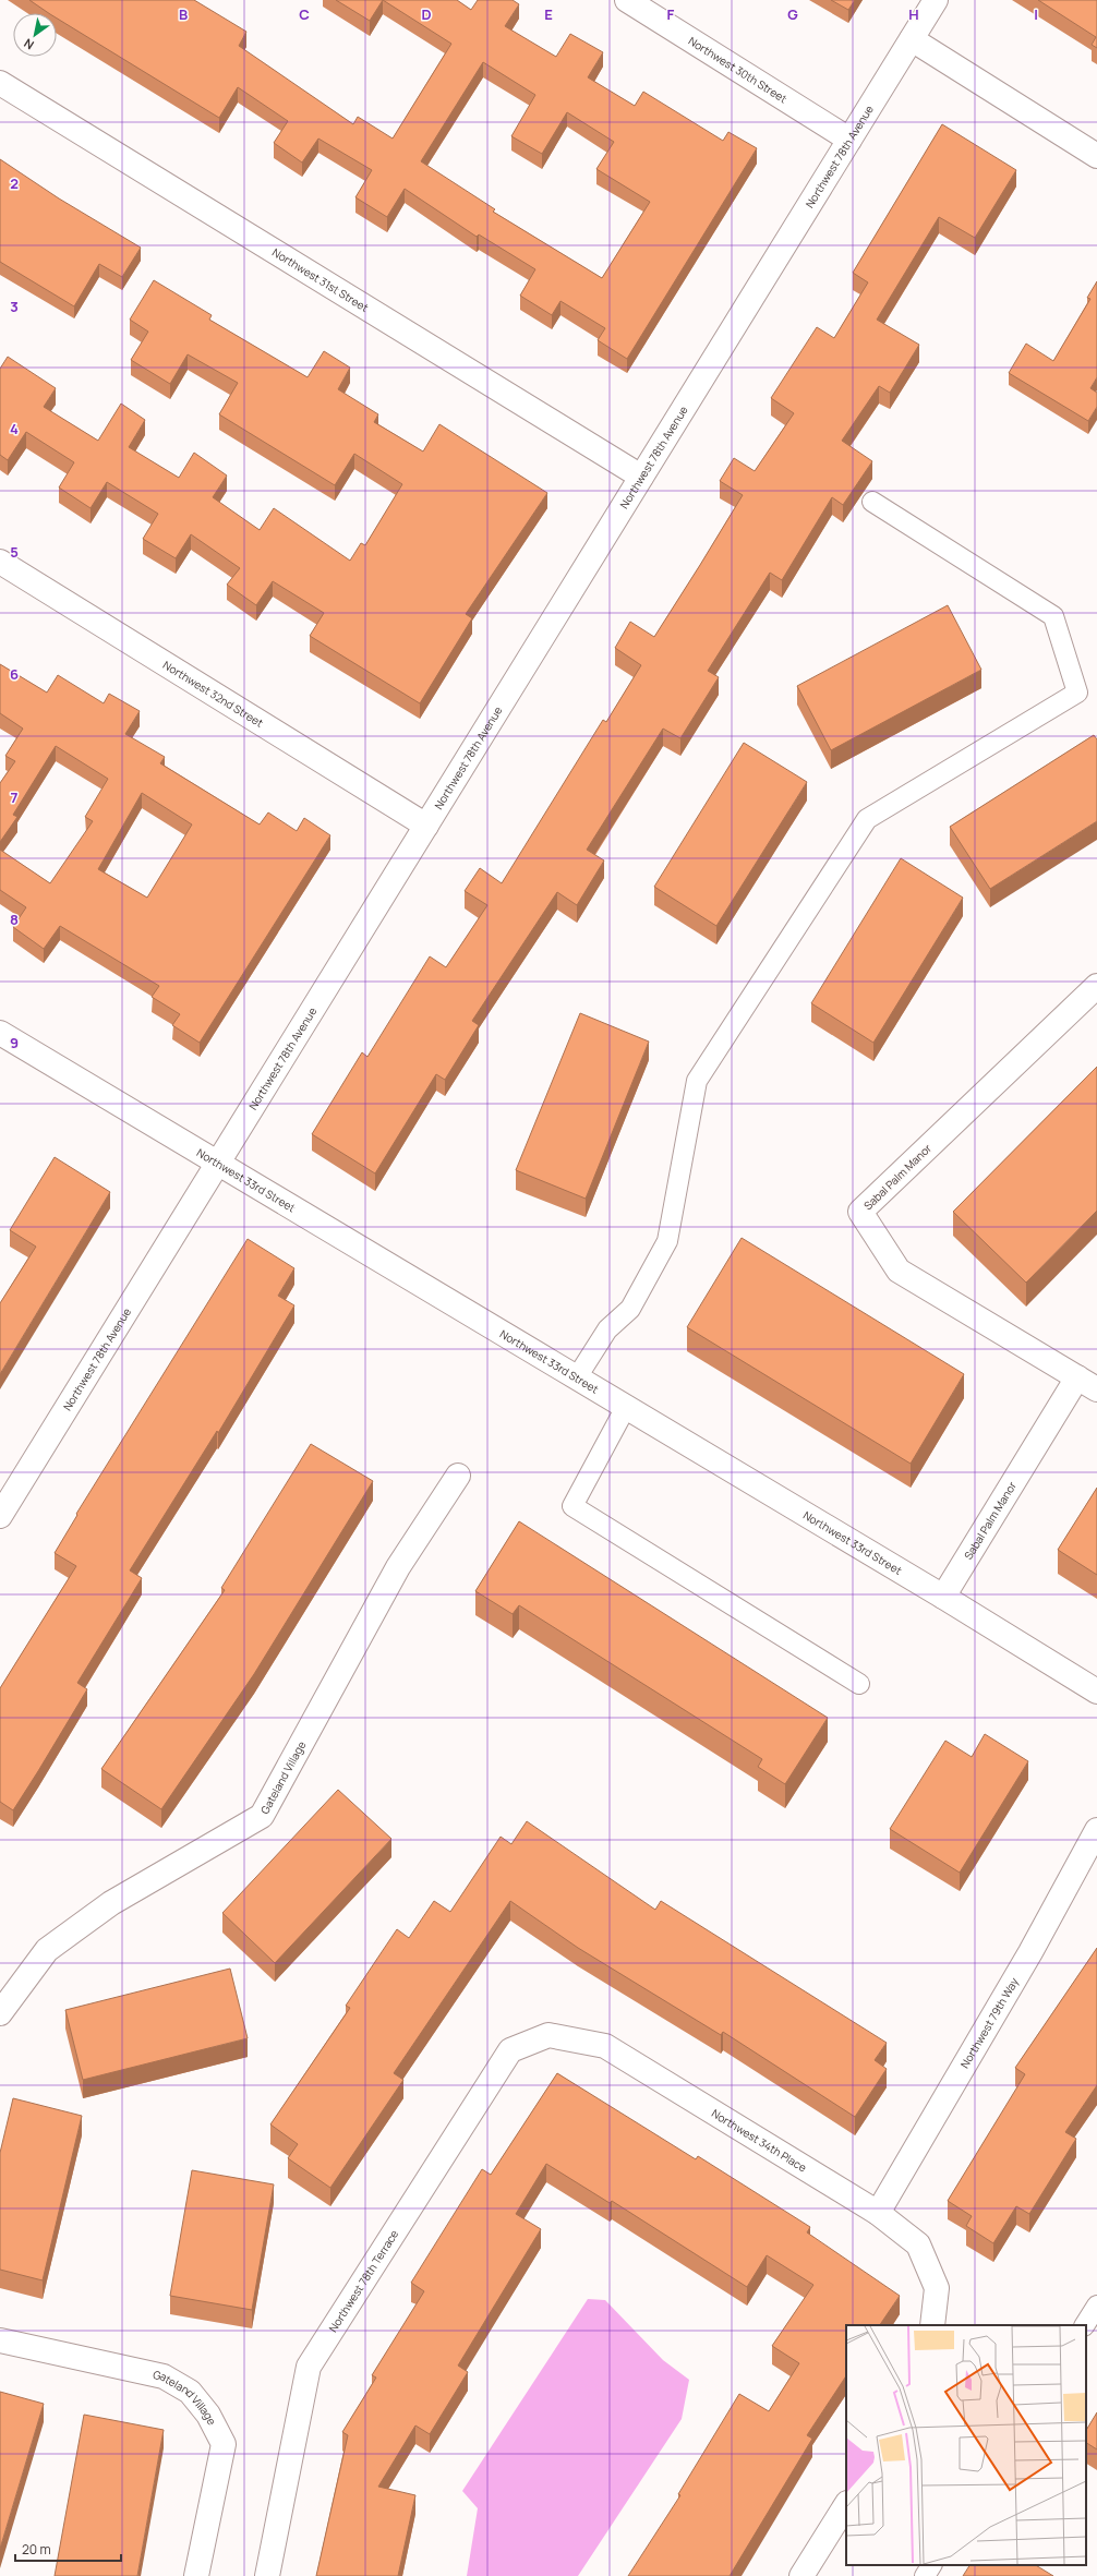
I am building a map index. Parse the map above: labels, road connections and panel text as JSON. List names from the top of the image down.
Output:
{
  "streets": {
    "street": [
      "Northwest 30th Street",
      "Northwest 78th Avenue",
      "Northwest 31st Street",
      "Northwest 32nd Street",
      "Sabal Palm Manor",
      "Northwest 33rd Street",
      "Gateland Village",
      "Northwest 79th Way",
      "Northwest 34th Place",
      "Northwest 78th Terrace"
    ]
  },
  "crossings": [
    ["Northwest 30th Street", "Northwest 78th Avenue"],
    ["Northwest 78th Avenue", "Northwest 31st Street"],
    ["Northwest 78th Avenue", "Northwest 32nd Street"],
    ["Northwest 78th Avenue", "Northwest 33rd Street"],
    ["Sabal Palm Manor", "Northwest 33rd Street"],
    ["Northwest 79th Way", "Northwest 34th Place"],
    ["Northwest 34th Place", "Northwest 78th Terrace"]
  ],
  "scale_bar": "20 m",
  "north": "bottom left",
  "grid": {
    "columns": [
      "B",
      "C",
      "D",
      "E",
      "F",
      "G",
      "H",
      "I"
    ],
    "rows": [
      "2",
      "3",
      "4",
      "5",
      "6",
      "7",
      "8",
      "9"
    ]
  }
}
